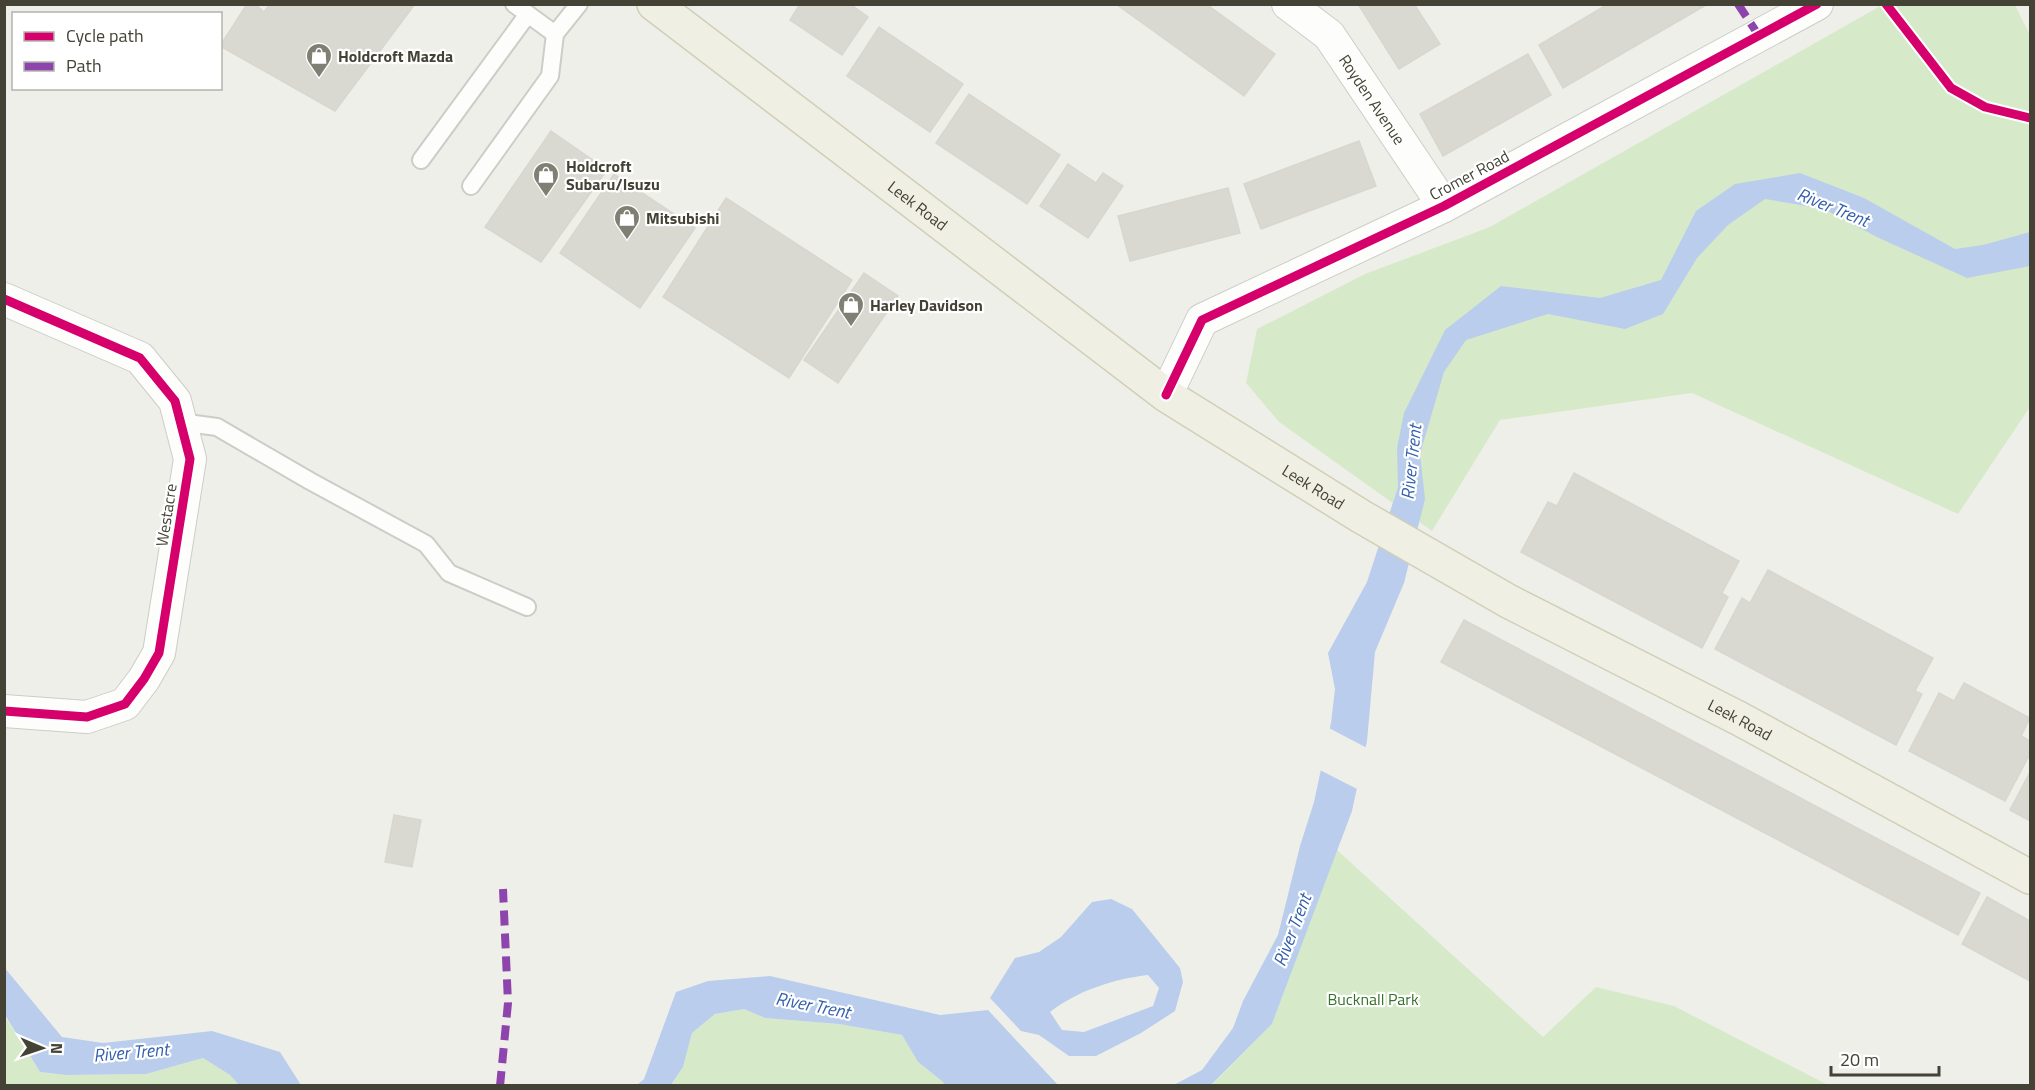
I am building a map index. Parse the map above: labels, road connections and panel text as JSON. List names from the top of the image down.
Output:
{
  "streets": {
    "main road": ["Leek Road"],
    "street": ["Royden Avenue", "Cromer Road", "Westacre"]
  },
  "crossings": [
    ["Royden Avenue", "Cromer Road"],
    ["Cromer Road", "Leek Road"]
  ],
  "water": ["River Trent"],
  "parks": ["Bucknall Park"],
  "places": {
    "shop": [
      "Holdcroft Mazda",
      "Holdcroft Subaru/Isuzu",
      "Mitsubishi",
      "Harley Davidson"
    ]
  },
  "legend": ["Cycle path", "Path"],
  "scale_bar": "20 m",
  "north": "right"
}
